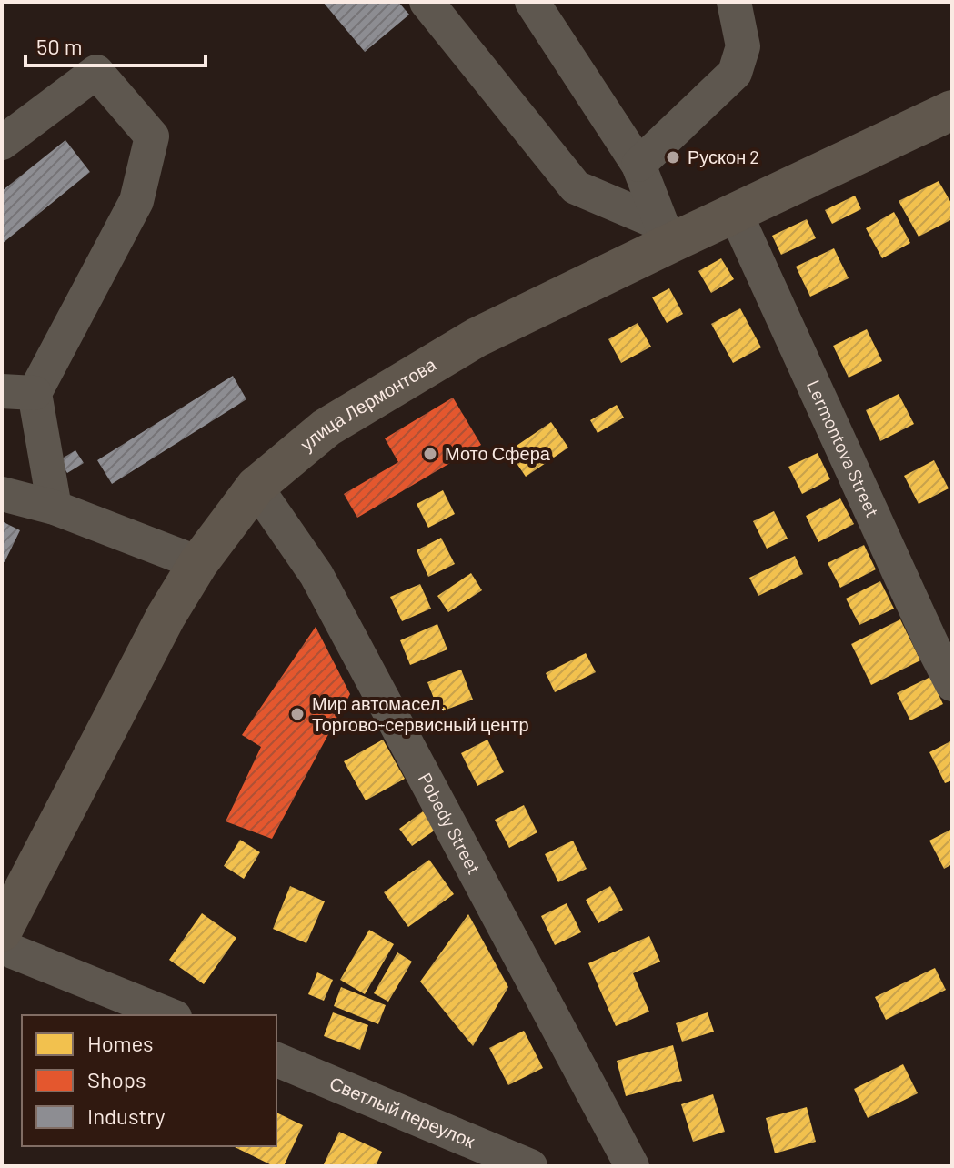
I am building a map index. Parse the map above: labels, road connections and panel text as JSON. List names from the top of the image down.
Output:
{
  "streets": {
    "main road": ["улица Лермонтова"],
    "street": ["Lermontova Street", "Pobedy Street", "Светлый переулок"]
  },
  "crossings": [
    ["улица Лермонтова", "Lermontova Street"],
    ["улица Лермонтова", "Pobedy Street"]
  ],
  "places": ["Рускон 2", "Мото Сфера", "Мир автомасел. Торгово-сервисный центр"],
  "legend": ["Homes", "Shops", "Industry"],
  "scale_bar": "50 m"
}
